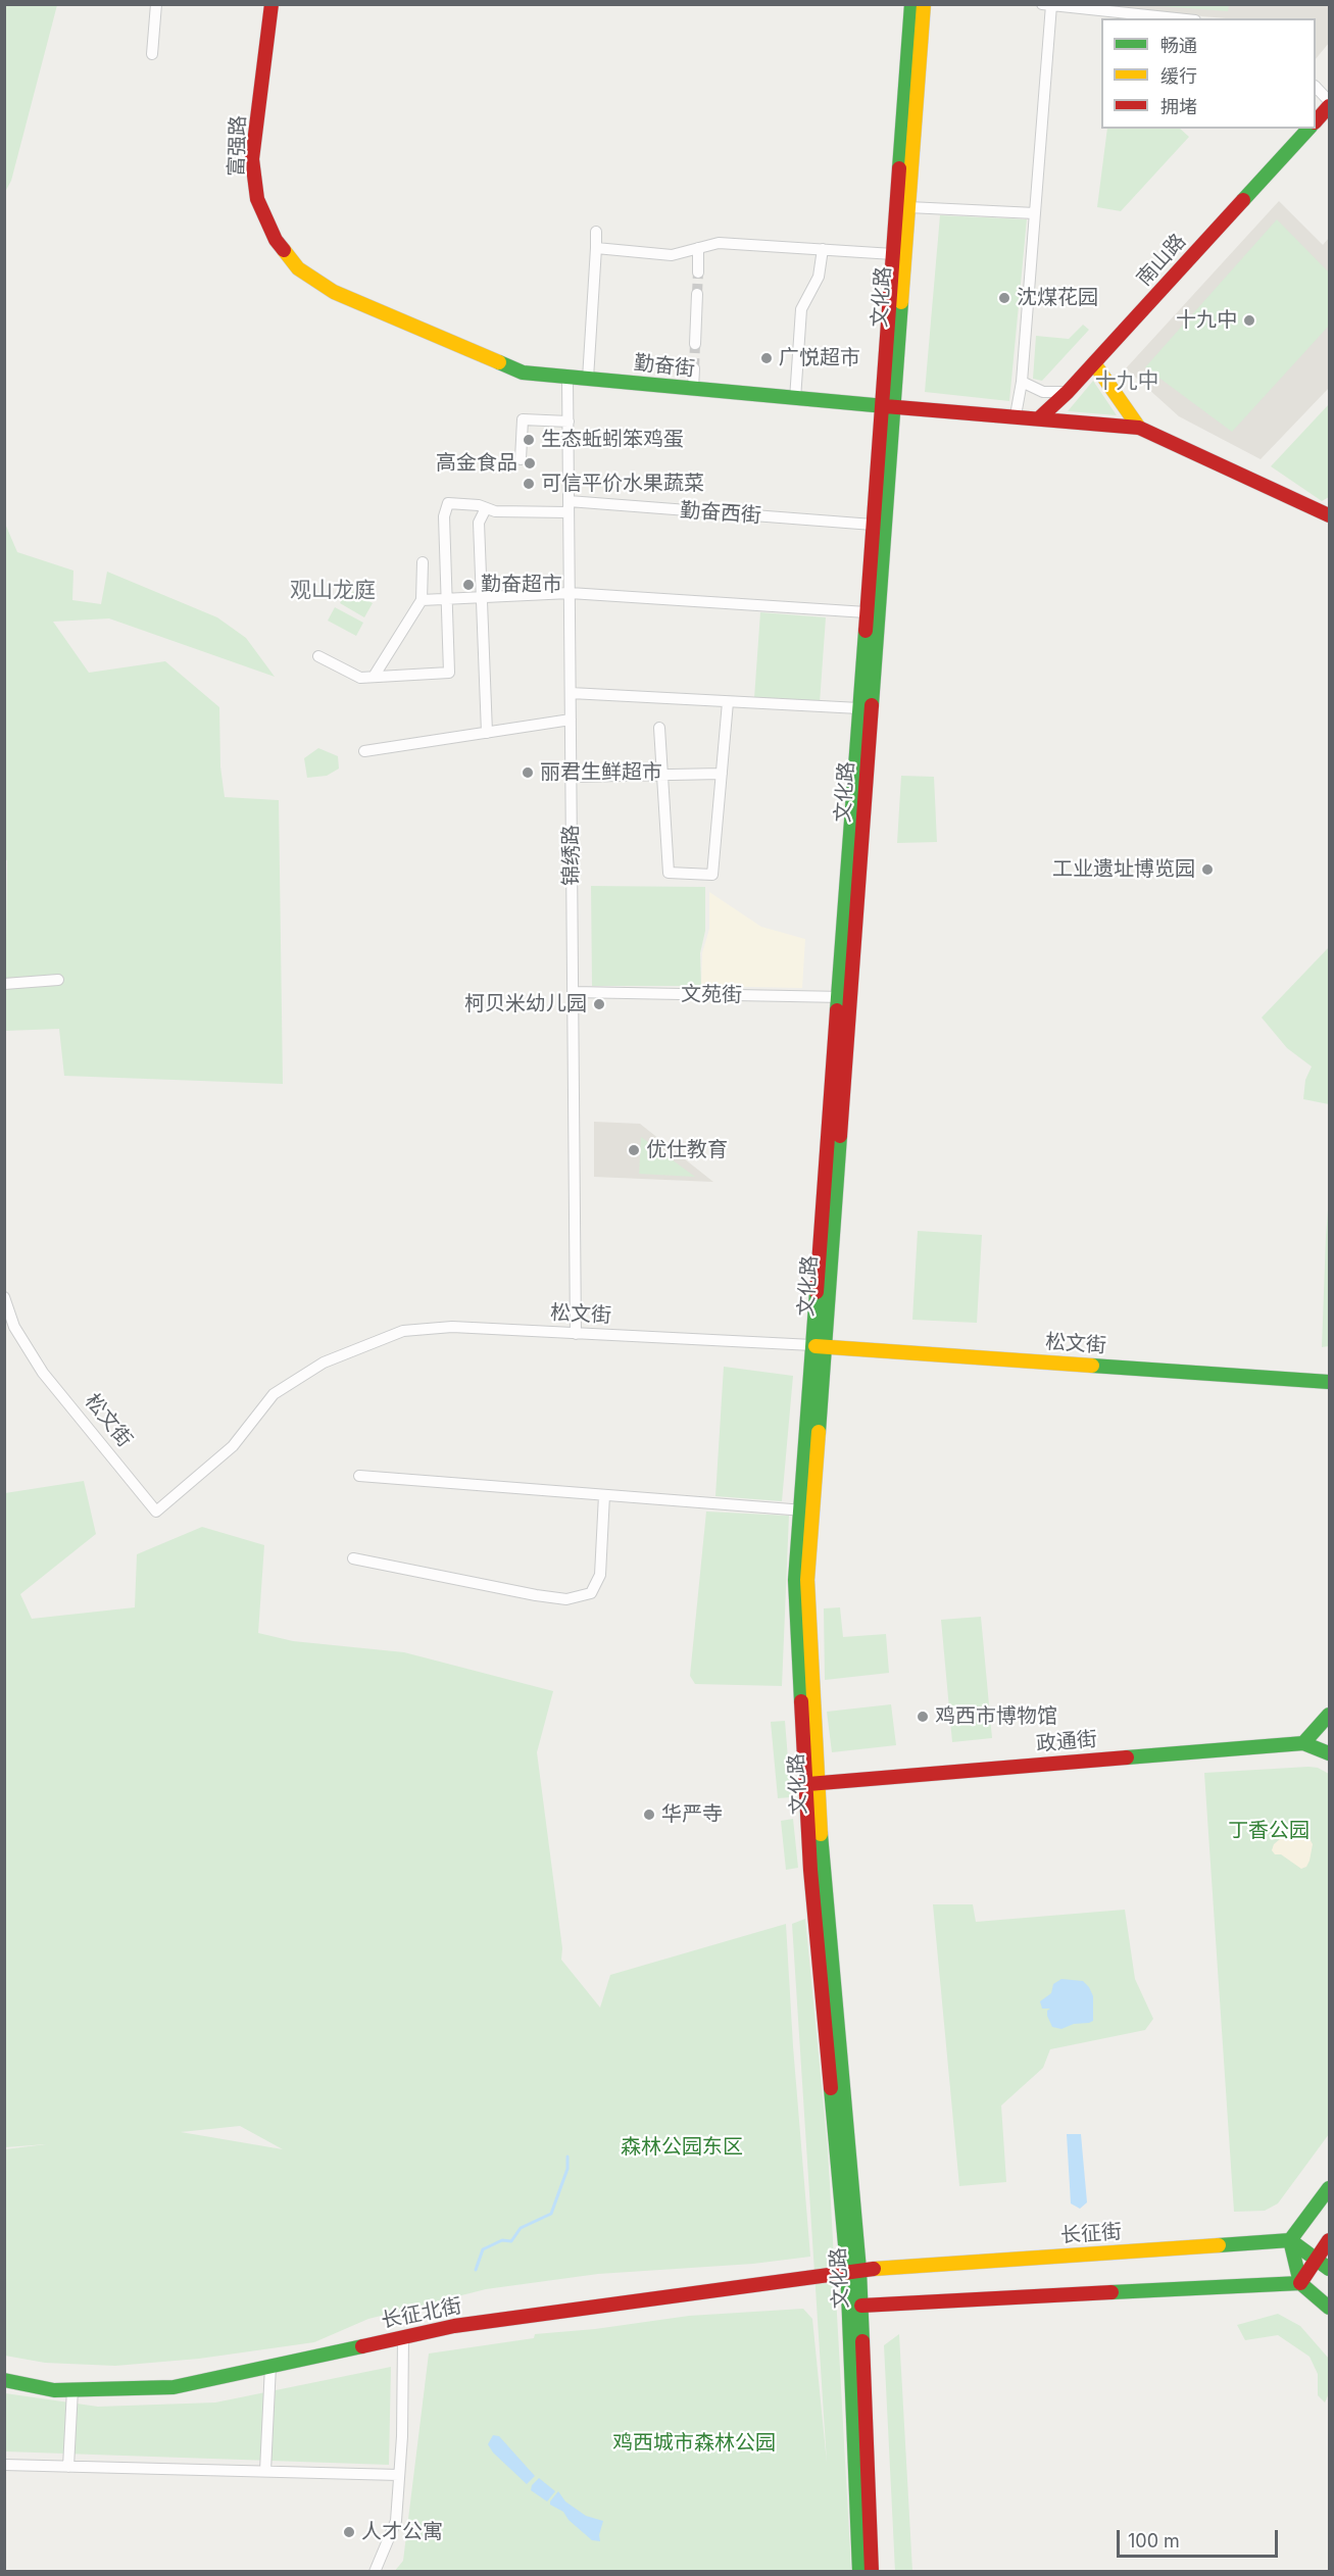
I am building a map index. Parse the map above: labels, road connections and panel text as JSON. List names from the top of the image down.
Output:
{
  "streets": {
    "main road": [
      "富强路",
      "南山路",
      "文化路",
      "勤奋街",
      "松文街",
      "政通街",
      "长征街",
      "长征北街"
    ],
    "street": ["勤奋西街", "锦绣路", "文苑街"]
  },
  "crossings": [
    ["富强路", "勤奋街"],
    ["南山路", "勤奋街"],
    ["文化路", "勤奋街"],
    ["文化路", "勤奋西街"],
    ["文化路", "文苑街"],
    ["文化路", "松文街"],
    ["文化路", "政通街"],
    ["文化路", "长征街"],
    ["文化路", "长征北街"],
    ["勤奋街", "锦绣路"],
    ["勤奋西街", "锦绣路"],
    ["锦绣路", "文苑街"],
    ["锦绣路", "松文街"],
    ["长征街", "长征北街"]
  ],
  "districts": ["十九中", "观山龙庭"],
  "parks": ["丁香公园", "森林公园东区", "鸡西城市森林公园"],
  "places": [
    "沈煤花园",
    "十九中",
    "广悦超市",
    "生态蚯蚓笨鸡蛋",
    "高金食品",
    "可信平价水果蔬菜",
    "勤奋超市",
    "丽君生鲜超市",
    "工业遗址博览园",
    "柯贝米幼儿园",
    "优仕教育",
    "鸡西市博物馆",
    "华严寺",
    "人才公寓"
  ],
  "legend": ["畅通", "缓行", "拥堵"],
  "scale_bar": "100 m"
}
